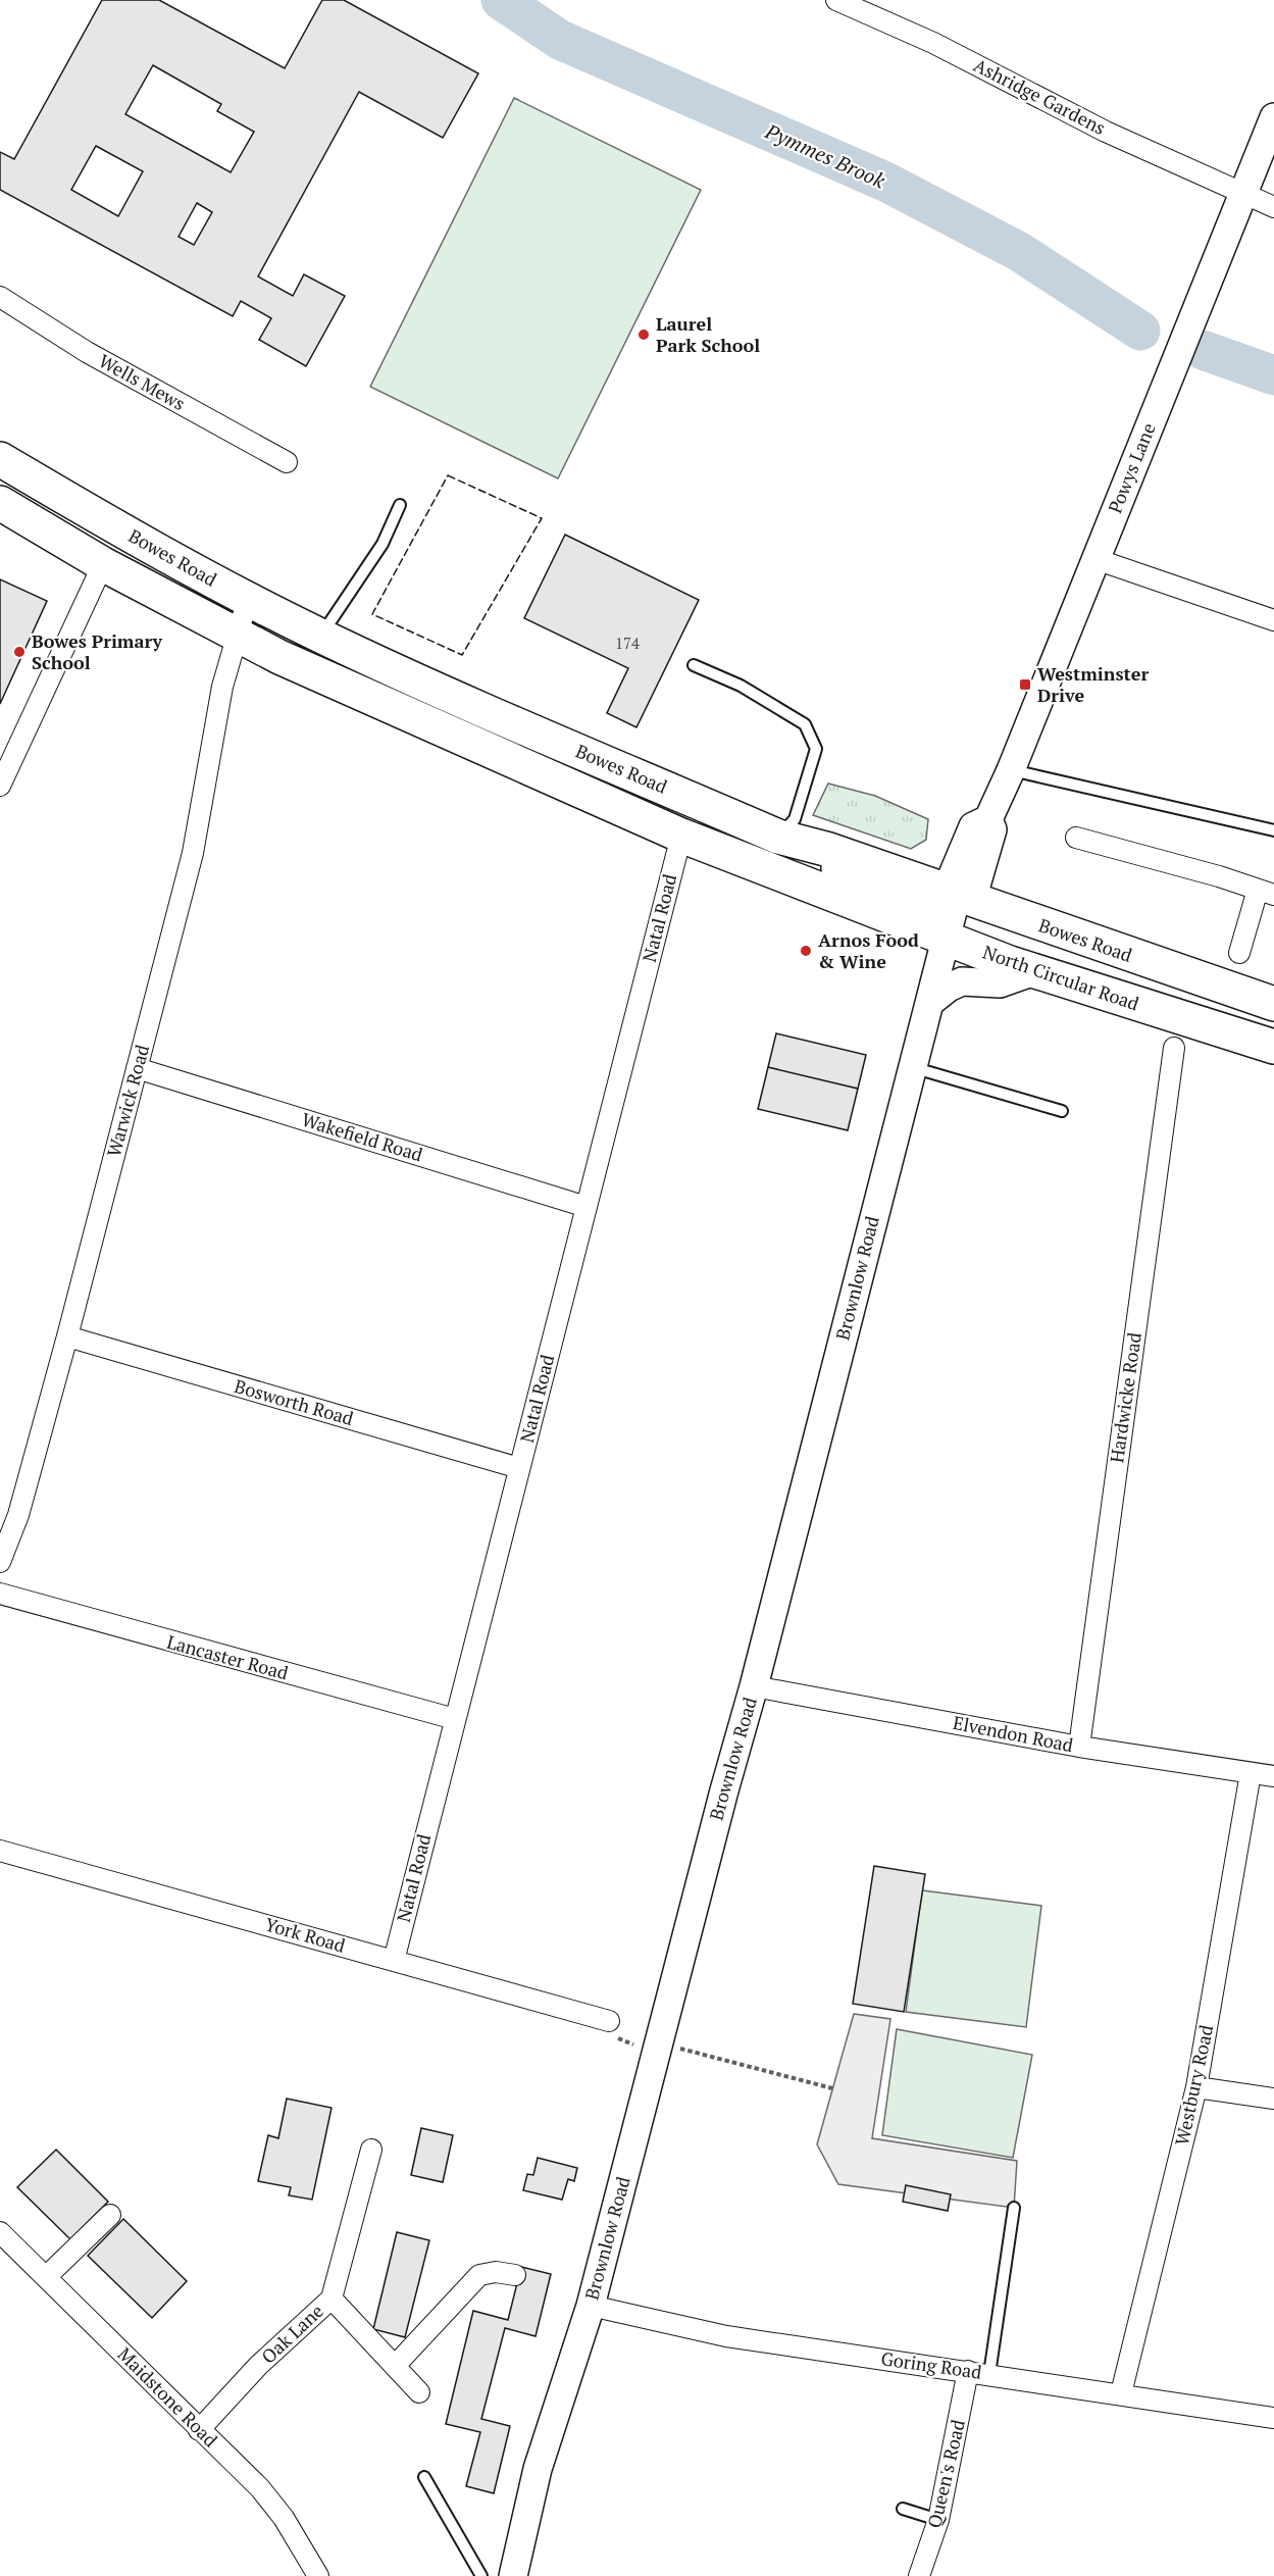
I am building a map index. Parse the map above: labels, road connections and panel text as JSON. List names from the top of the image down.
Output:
{
  "streets": {
    "highway": ["Bowes Road", "North Circular Road"],
    "main road": ["Powys Lane", "Brownlow Road"],
    "street": [
      "Ashridge Gardens",
      "Wells Mews",
      "Natal Road",
      "Warwick Road",
      "Wakefield Road",
      "Hardwicke Road",
      "Bosworth Road",
      "Lancaster Road",
      "Elvendon Road",
      "York Road",
      "Westbury Road",
      "Oak Lane",
      "Goring Road",
      "Maidstone Road",
      "Queen's Road"
    ]
  },
  "crossings": [
    ["Ashridge Gardens", "Powys Lane"],
    ["Powys Lane", "Bowes Road"],
    ["Powys Lane", "North Circular Road"],
    ["Powys Lane", "Brownlow Road"],
    ["Bowes Road", "Natal Road"],
    ["Bowes Road", "North Circular Road"],
    ["Bowes Road", "Warwick Road"],
    ["Bowes Road", "Brownlow Road"],
    ["Natal Road", "Wakefield Road"],
    ["Natal Road", "Bosworth Road"],
    ["Natal Road", "Lancaster Road"],
    ["Natal Road", "York Road"],
    ["North Circular Road", "Brownlow Road"],
    ["North Circular Road", "Hardwicke Road"],
    ["Warwick Road", "Wakefield Road"],
    ["Warwick Road", "Bosworth Road"],
    ["Brownlow Road", "Elvendon Road"],
    ["Brownlow Road", "Goring Road"],
    ["Hardwicke Road", "Elvendon Road"],
    ["Elvendon Road", "Westbury Road"],
    ["Westbury Road", "Goring Road"],
    ["Oak Lane", "Maidstone Road"],
    ["Goring Road", "Queen's Road"]
  ],
  "water": ["Pymmes Brook"],
  "places": {
    "other": ["Laurel Park School", "Bowes Primary School", "Arnos Food & Wine"],
    "transit": ["Westminster Drive"]
  },
  "house_numbers": ["174"]
}
